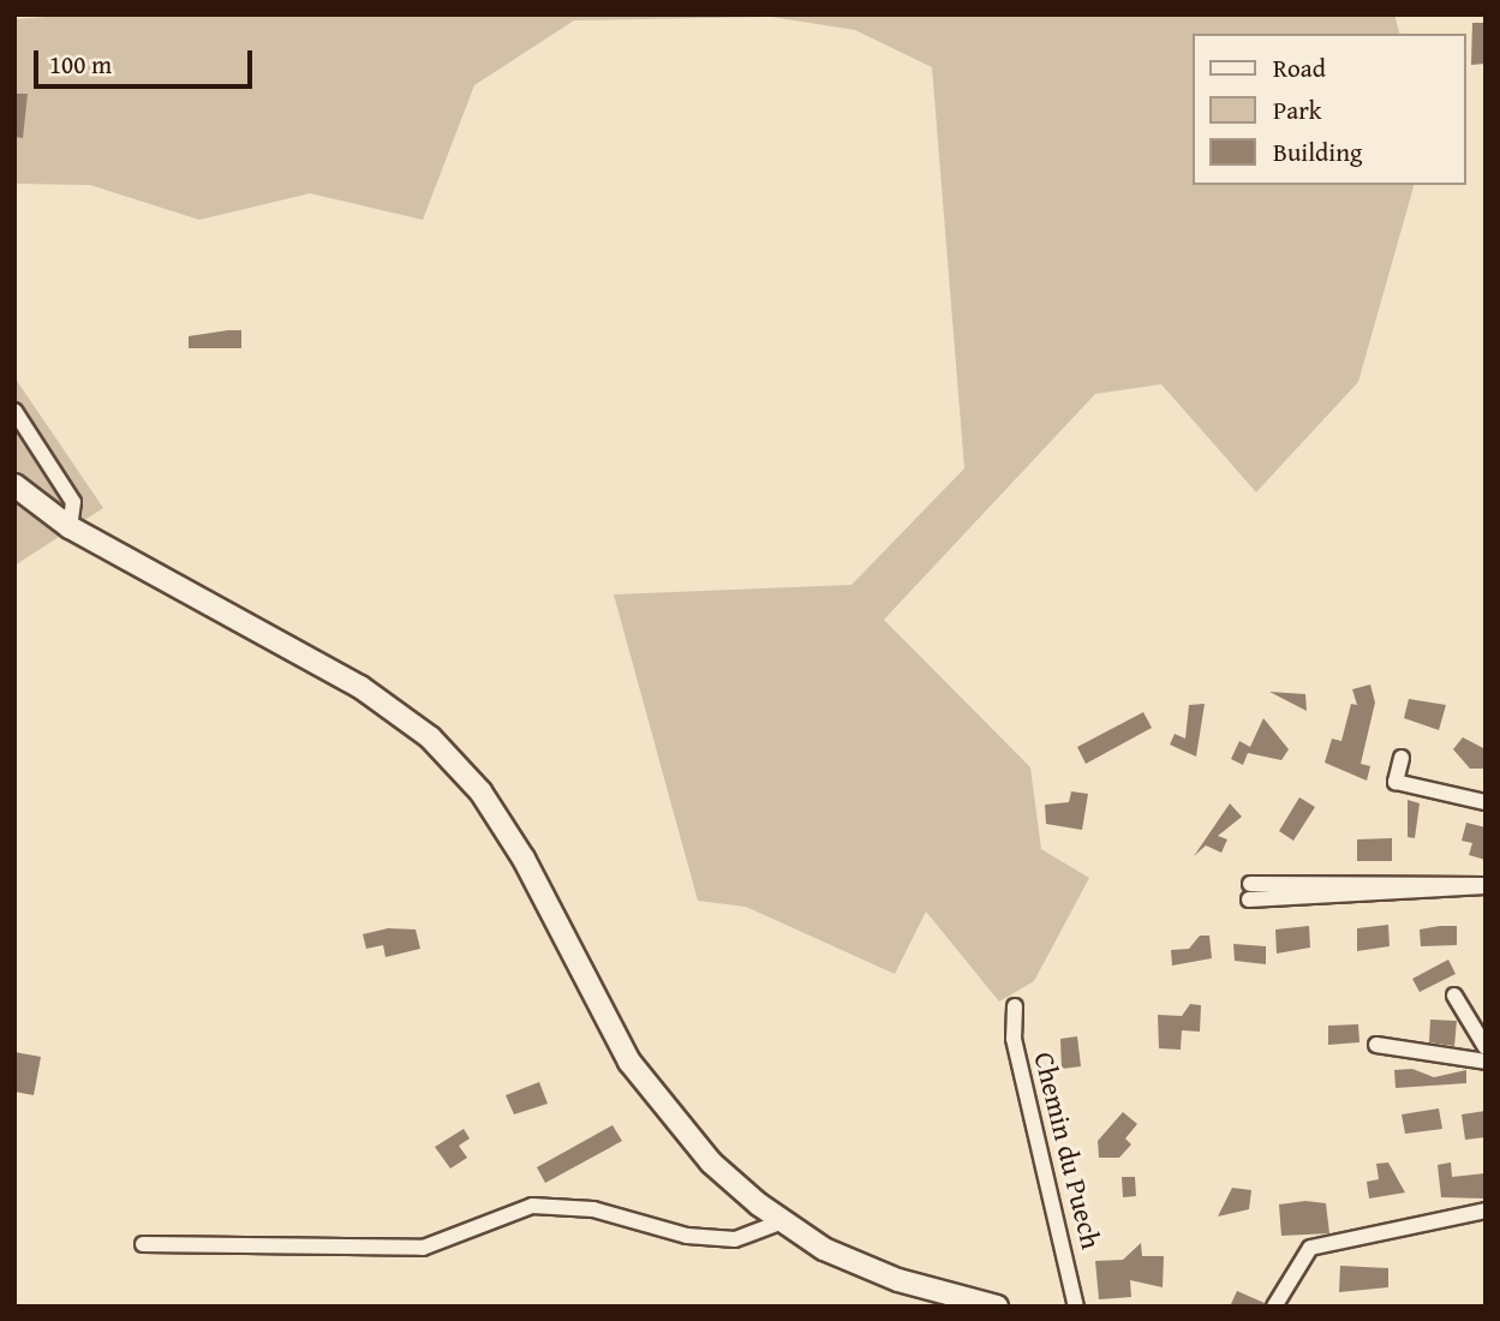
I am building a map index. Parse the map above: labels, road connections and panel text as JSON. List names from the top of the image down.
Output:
{
  "streets": {
    "street": ["Chemin du Puech"]
  },
  "legend": ["Road", "Park", "Building"],
  "scale_bar": "100 m"
}
